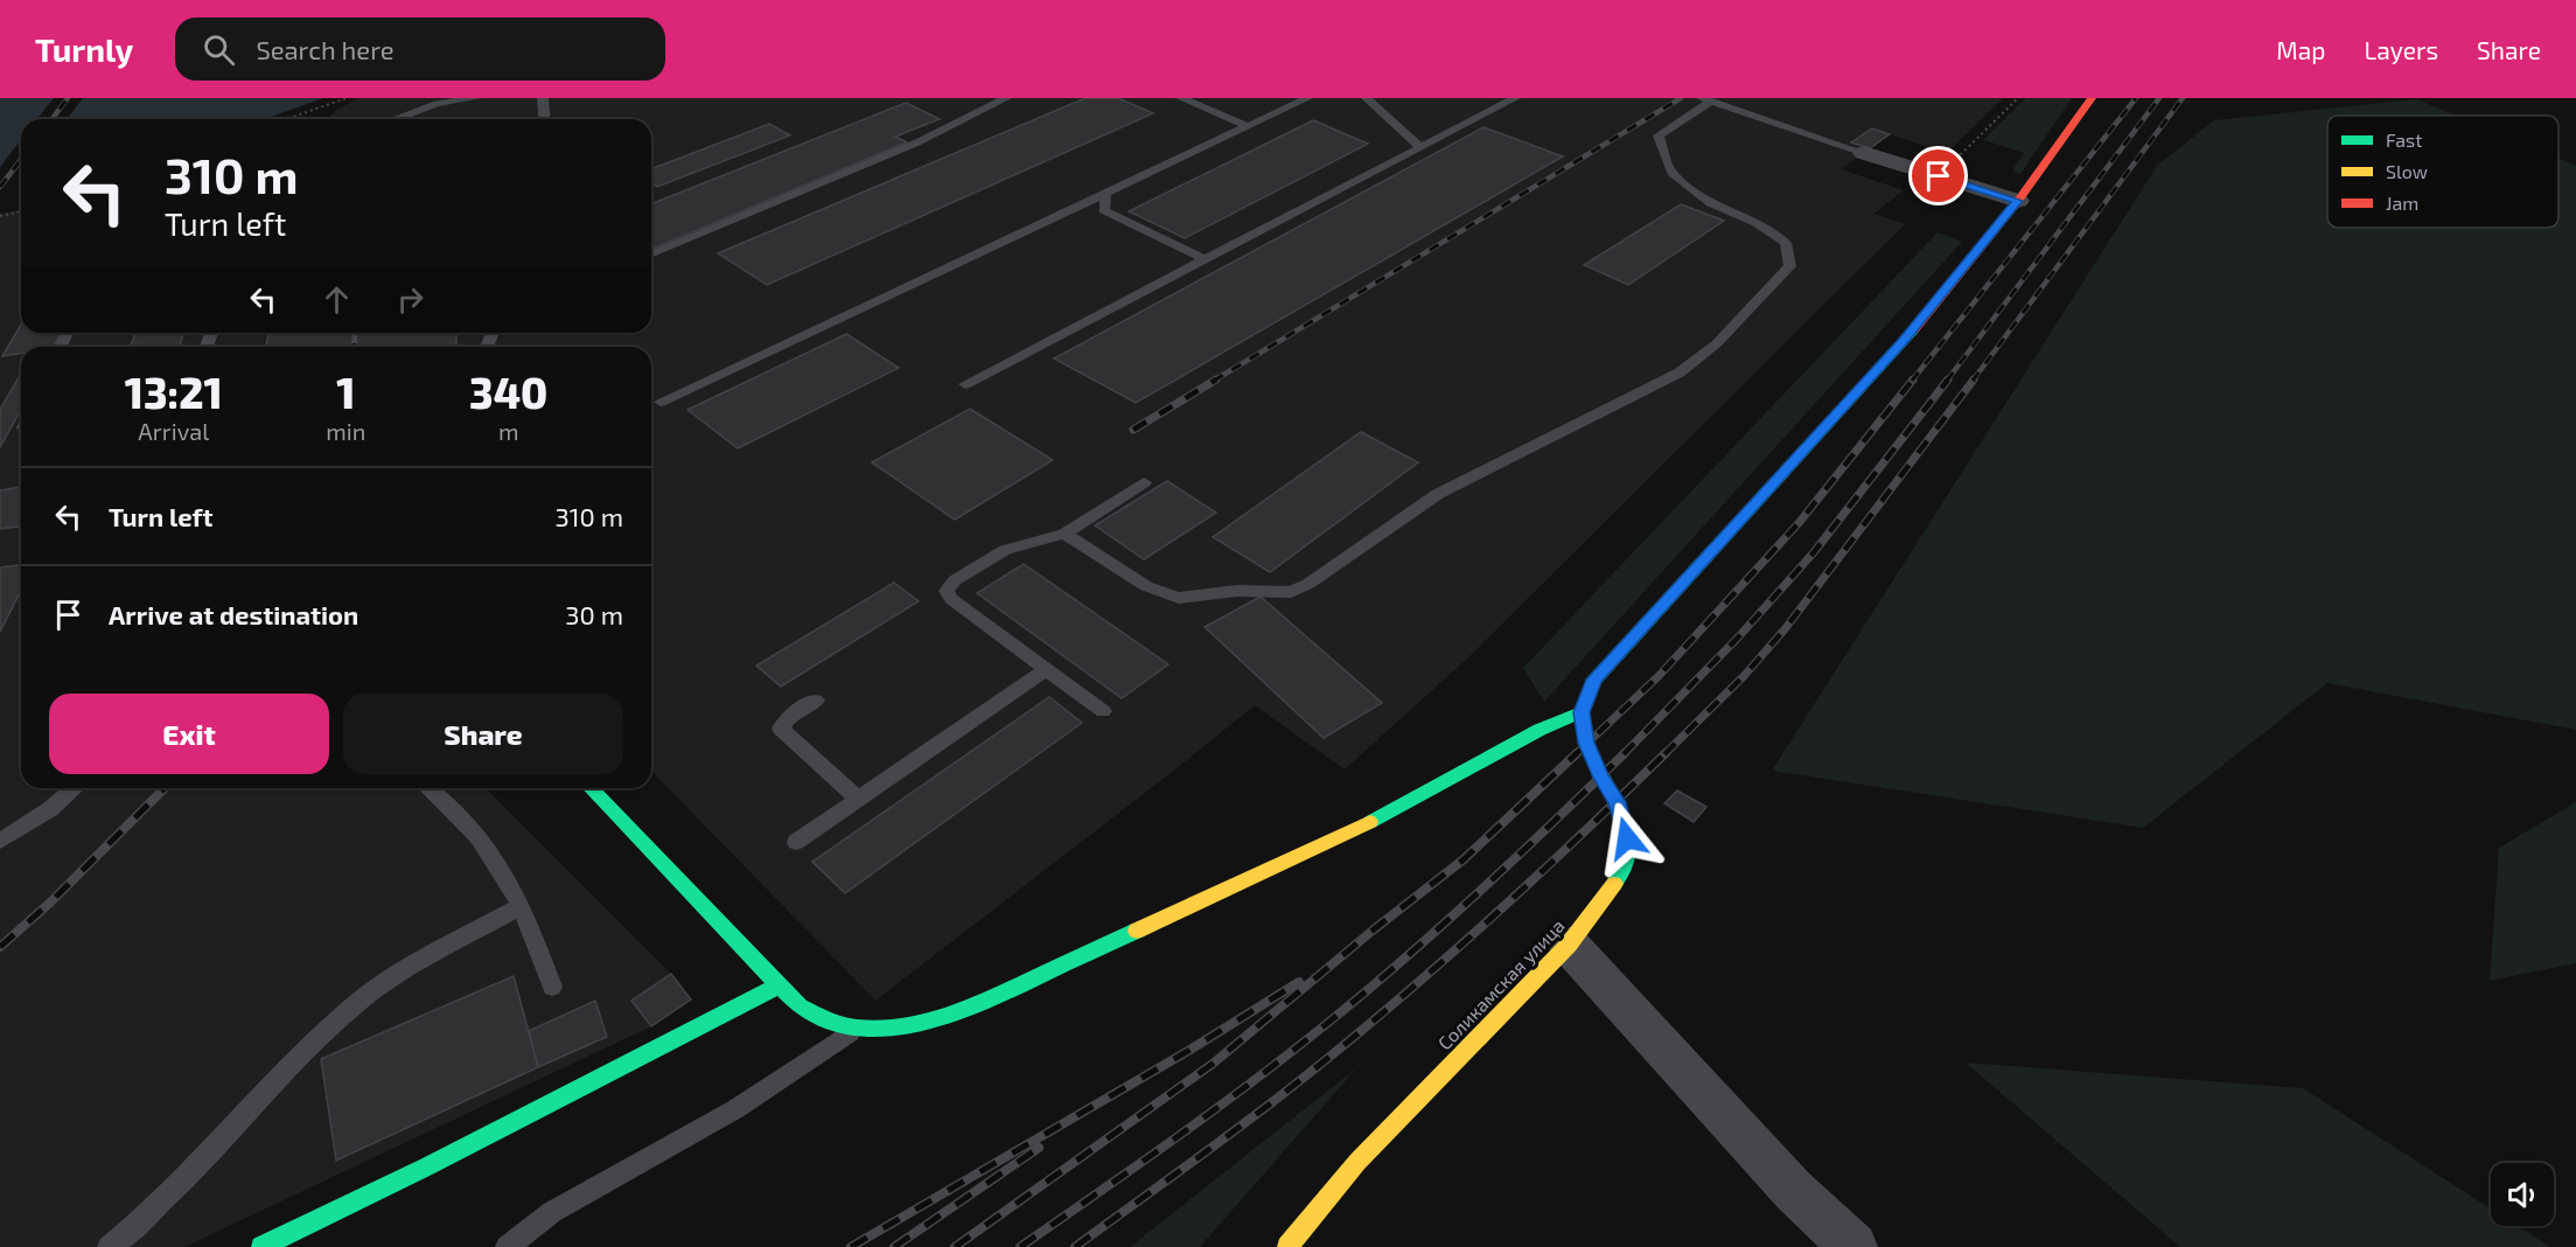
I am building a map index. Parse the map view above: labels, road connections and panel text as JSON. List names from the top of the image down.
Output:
{
  "streets": {
    "main road": ["Соликамская улица"]
  },
  "legend": ["Fast", "Slow", "Jam"],
  "page": {
    "header": "Turnly",
    "search": "Search here",
    "nav": ["Map", "Layers", "Share"],
    "turn": ["310 m", "Turn left"],
    "eta": [
      "13:21",
      "Arrival",
      "1",
      "min",
      "340",
      "m"
    ],
    "list": [
      {
        "name": "Turn left",
        "value": "310 m"
      },
      {
        "name": "Arrive at destination",
        "value": "30 m"
      }
    ],
    "buttons": ["Exit", "Share"]
  }
}
